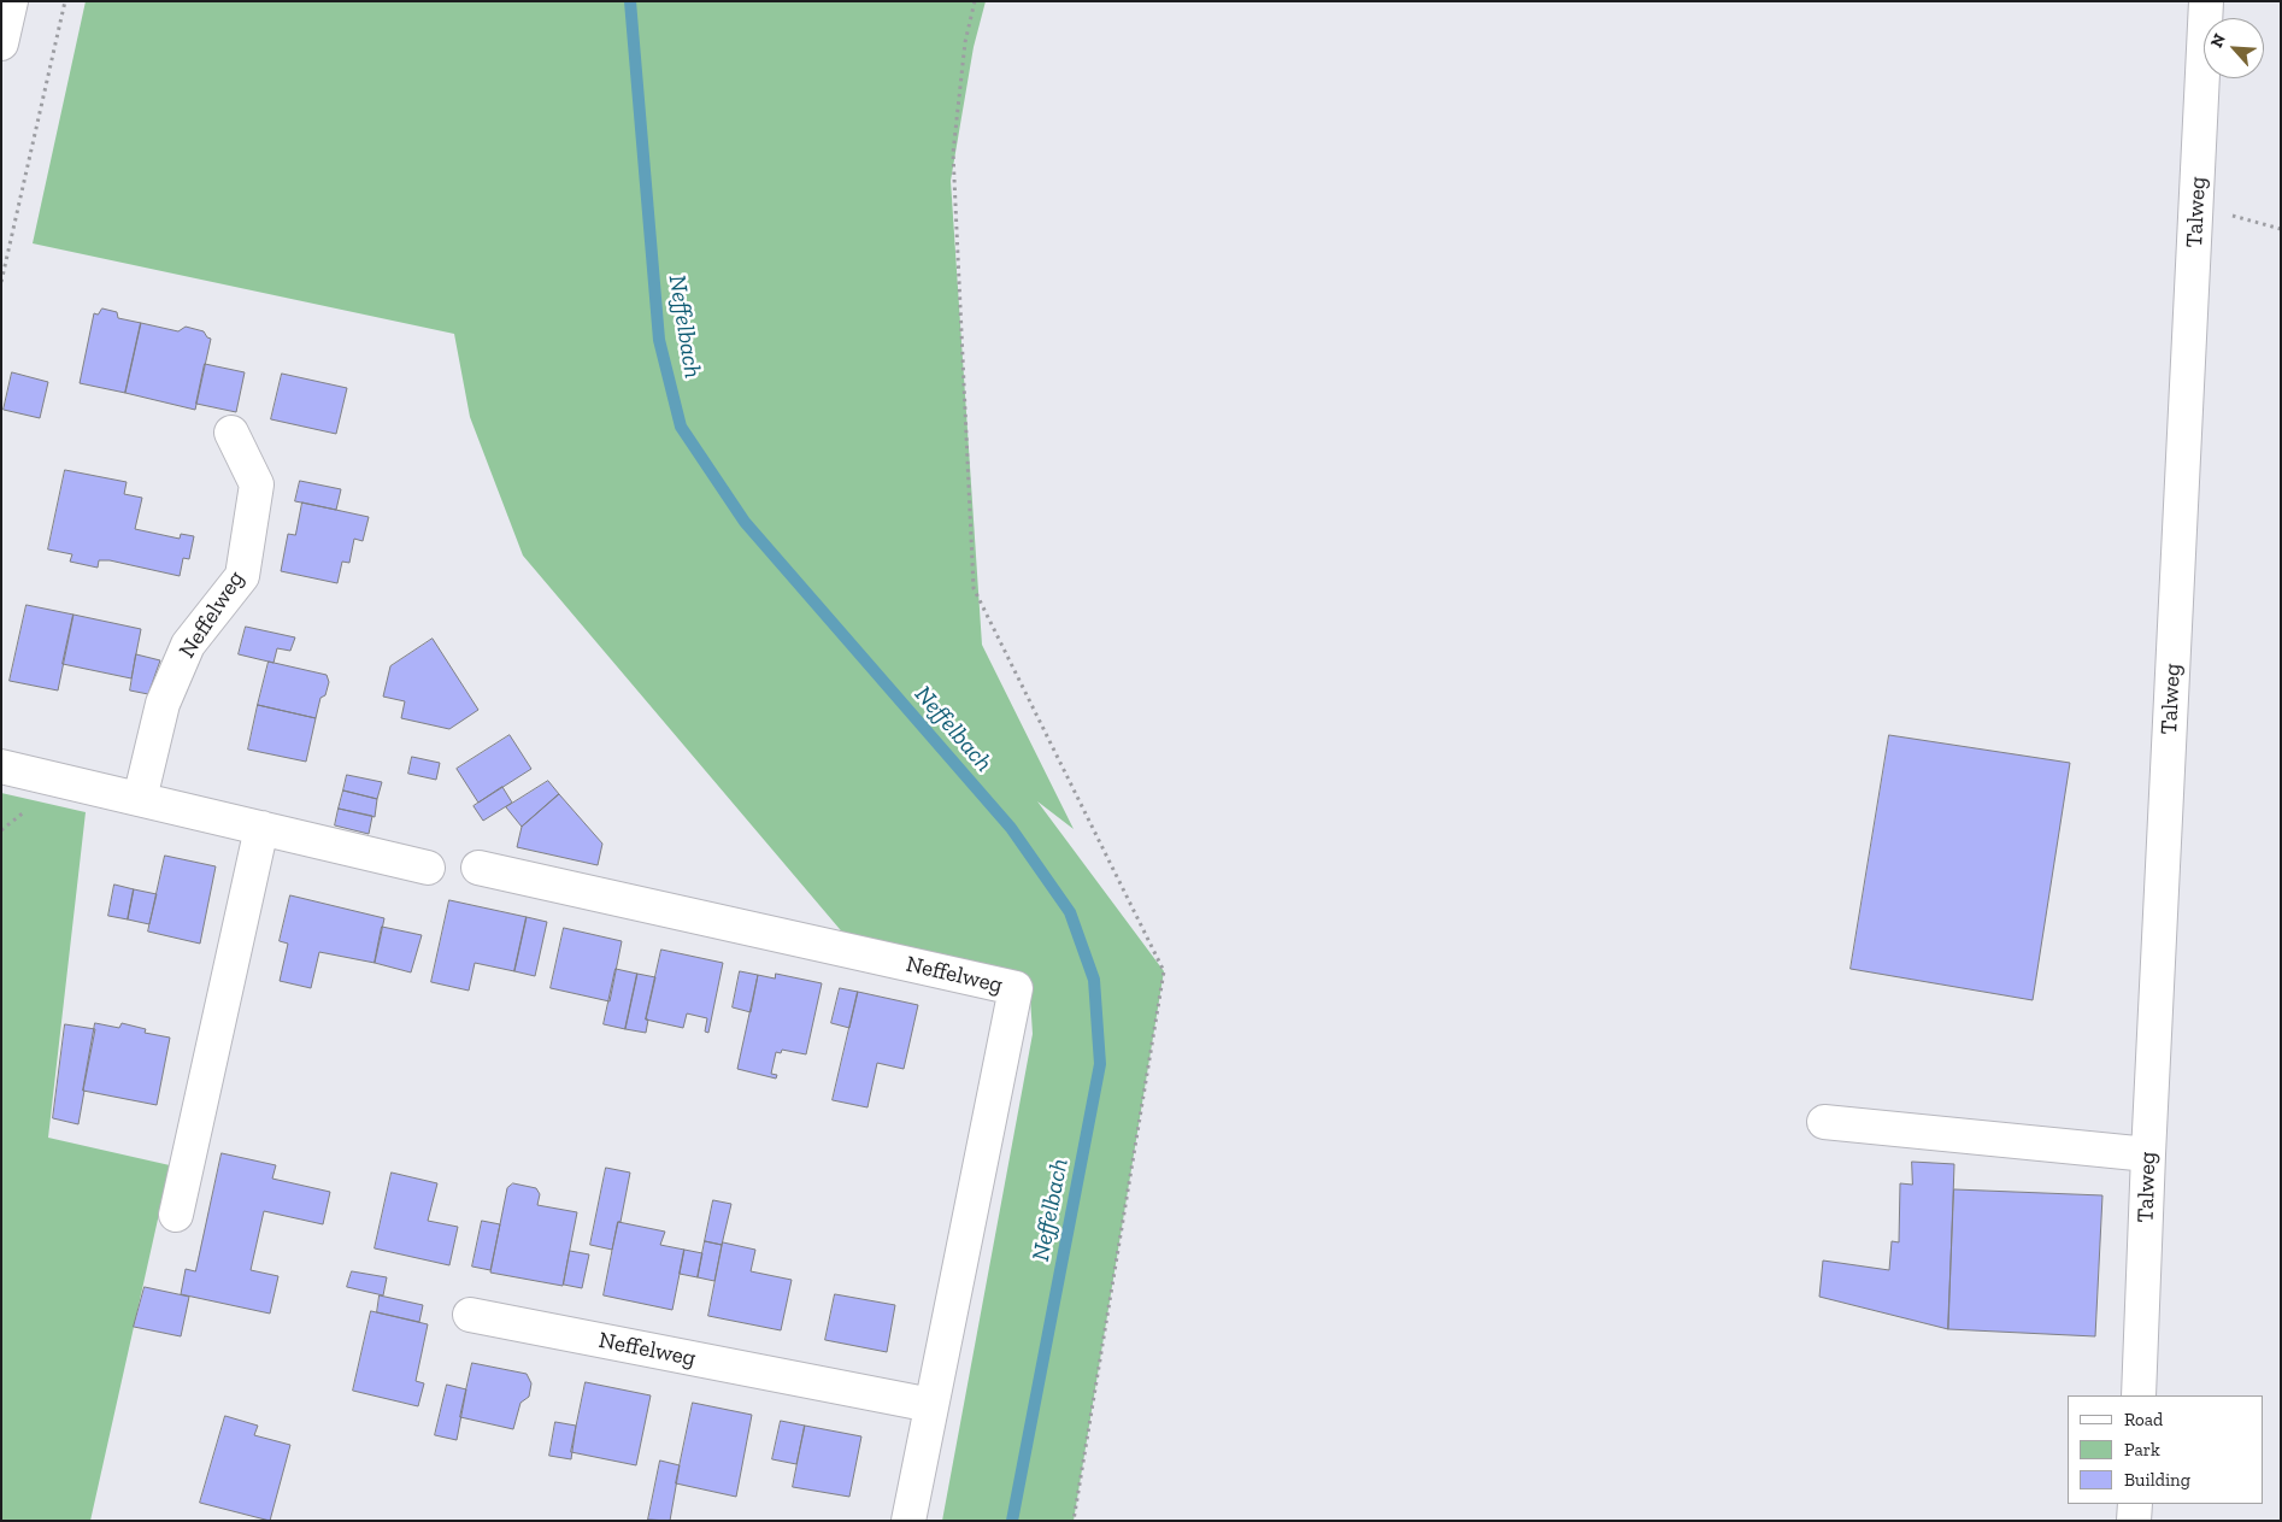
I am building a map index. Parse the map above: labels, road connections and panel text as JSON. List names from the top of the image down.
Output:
{
  "streets": {
    "street": ["Talweg", "Neffelweg"]
  },
  "water": ["Neffelbach"],
  "legend": ["Road", "Park", "Building"],
  "north": "top left"
}
